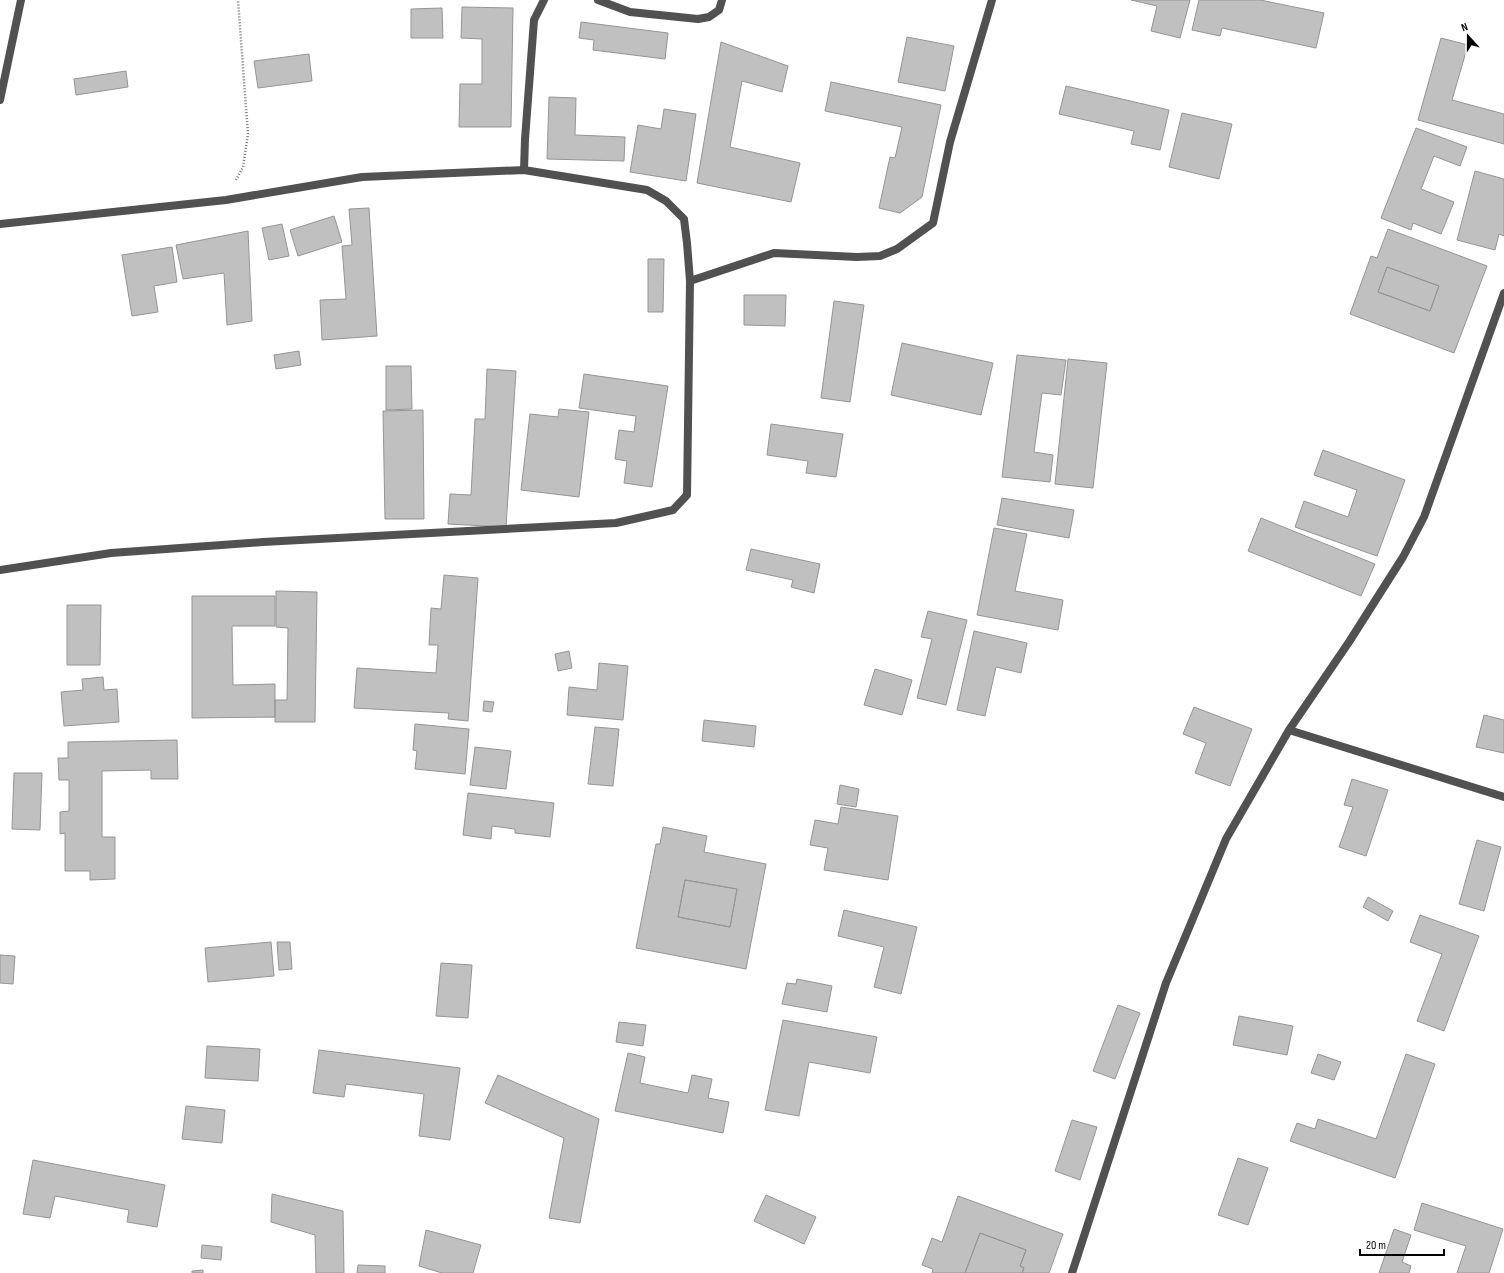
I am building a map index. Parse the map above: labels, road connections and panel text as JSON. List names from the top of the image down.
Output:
{
  "scale_bar": "20 m",
  "north": "top"
}
